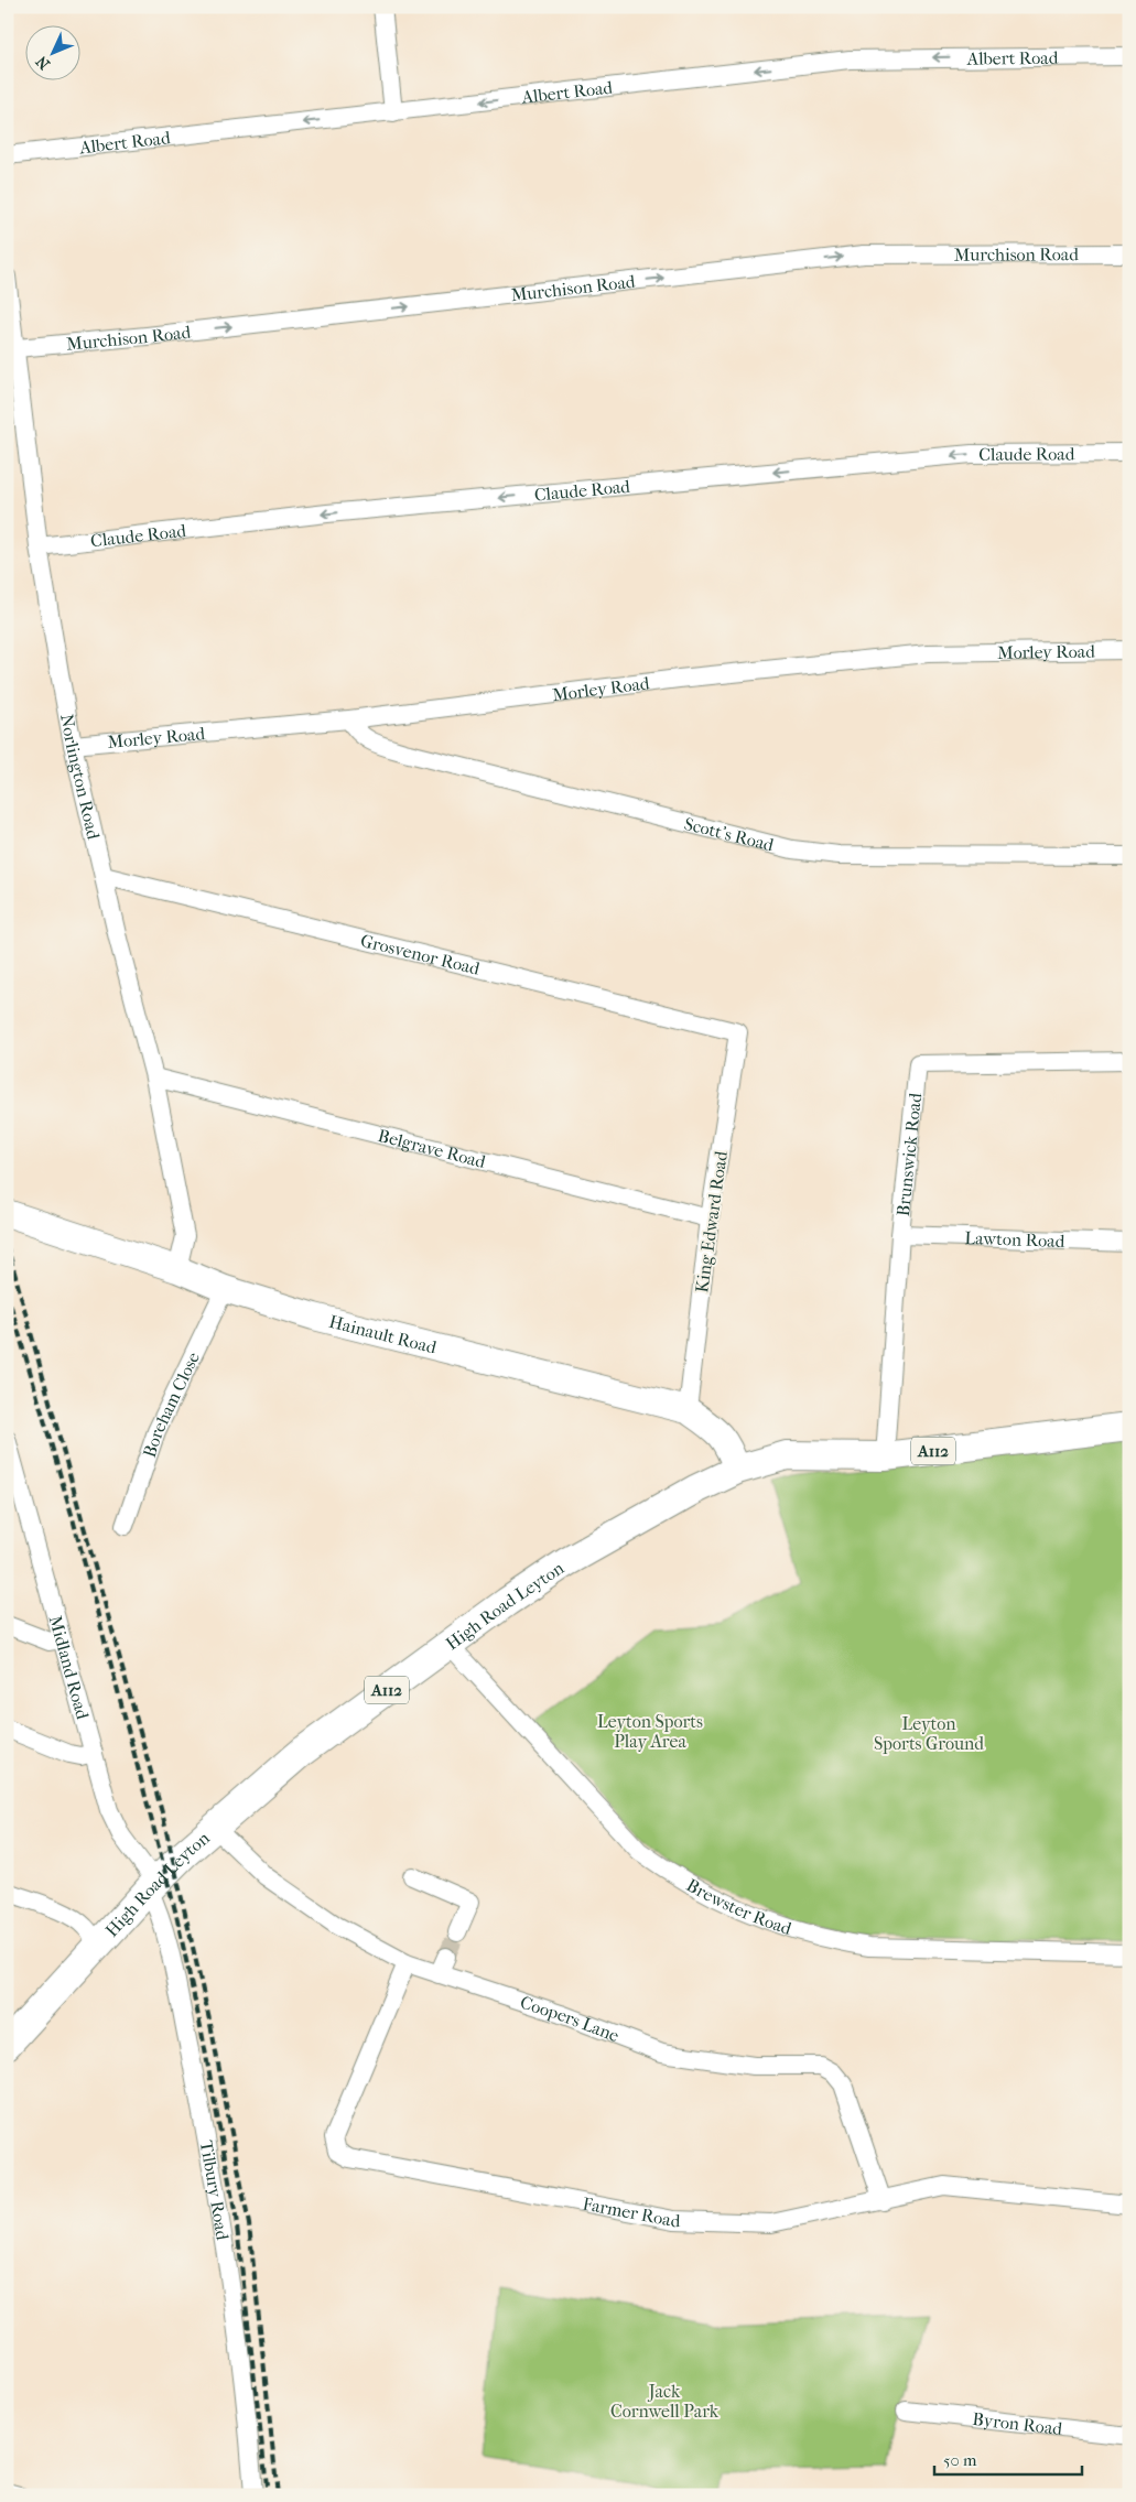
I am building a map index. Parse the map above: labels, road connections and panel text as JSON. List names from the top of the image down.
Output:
{
  "streets": {
    "main road": ["A112", "High Road Leyton"],
    "street": [
      "Albert Road",
      "Murchison Road",
      "Claude Road",
      "Morley Road",
      "Norlington Road",
      "Scott's Road",
      "Grosvenor Road",
      "Belgrave Road",
      "Brunswick Road",
      "King Edward Road",
      "Lawton Road",
      "Hainault Road",
      "Boreham Close",
      "Midland Road",
      "Brewster Road",
      "Coopers Lane",
      "Tilbury Road",
      "Farmer Road",
      "Byron Road"
    ]
  },
  "crossings": [
    ["Murchison Road", "Norlington Road"],
    ["Claude Road", "Norlington Road"],
    ["Morley Road", "Norlington Road"],
    ["Morley Road", "Scott's Road"],
    ["Norlington Road", "Grosvenor Road"],
    ["Norlington Road", "Belgrave Road"],
    ["Norlington Road", "Hainault Road"],
    ["Grosvenor Road", "King Edward Road"],
    ["Belgrave Road", "King Edward Road"],
    ["Brunswick Road", "Lawton Road"],
    ["Brunswick Road", "High Road Leyton"],
    ["King Edward Road", "Hainault Road"],
    ["Hainault Road", "Boreham Close"],
    ["Hainault Road", "High Road Leyton"],
    ["High Road Leyton", "Midland Road"],
    ["High Road Leyton", "Brewster Road"],
    ["High Road Leyton", "Coopers Lane"],
    ["High Road Leyton", "Tilbury Road"],
    ["Midland Road", "Tilbury Road"],
    ["Coopers Lane", "Farmer Road"]
  ],
  "one_way": ["Albert Road", "Murchison Road", "Claude Road"],
  "parks": ["Leyton Sports Play Area", "Leyton Sports Ground", "Jack Cornwell Park"],
  "scale_bar": "50 m",
  "north": "bottom left"
}
